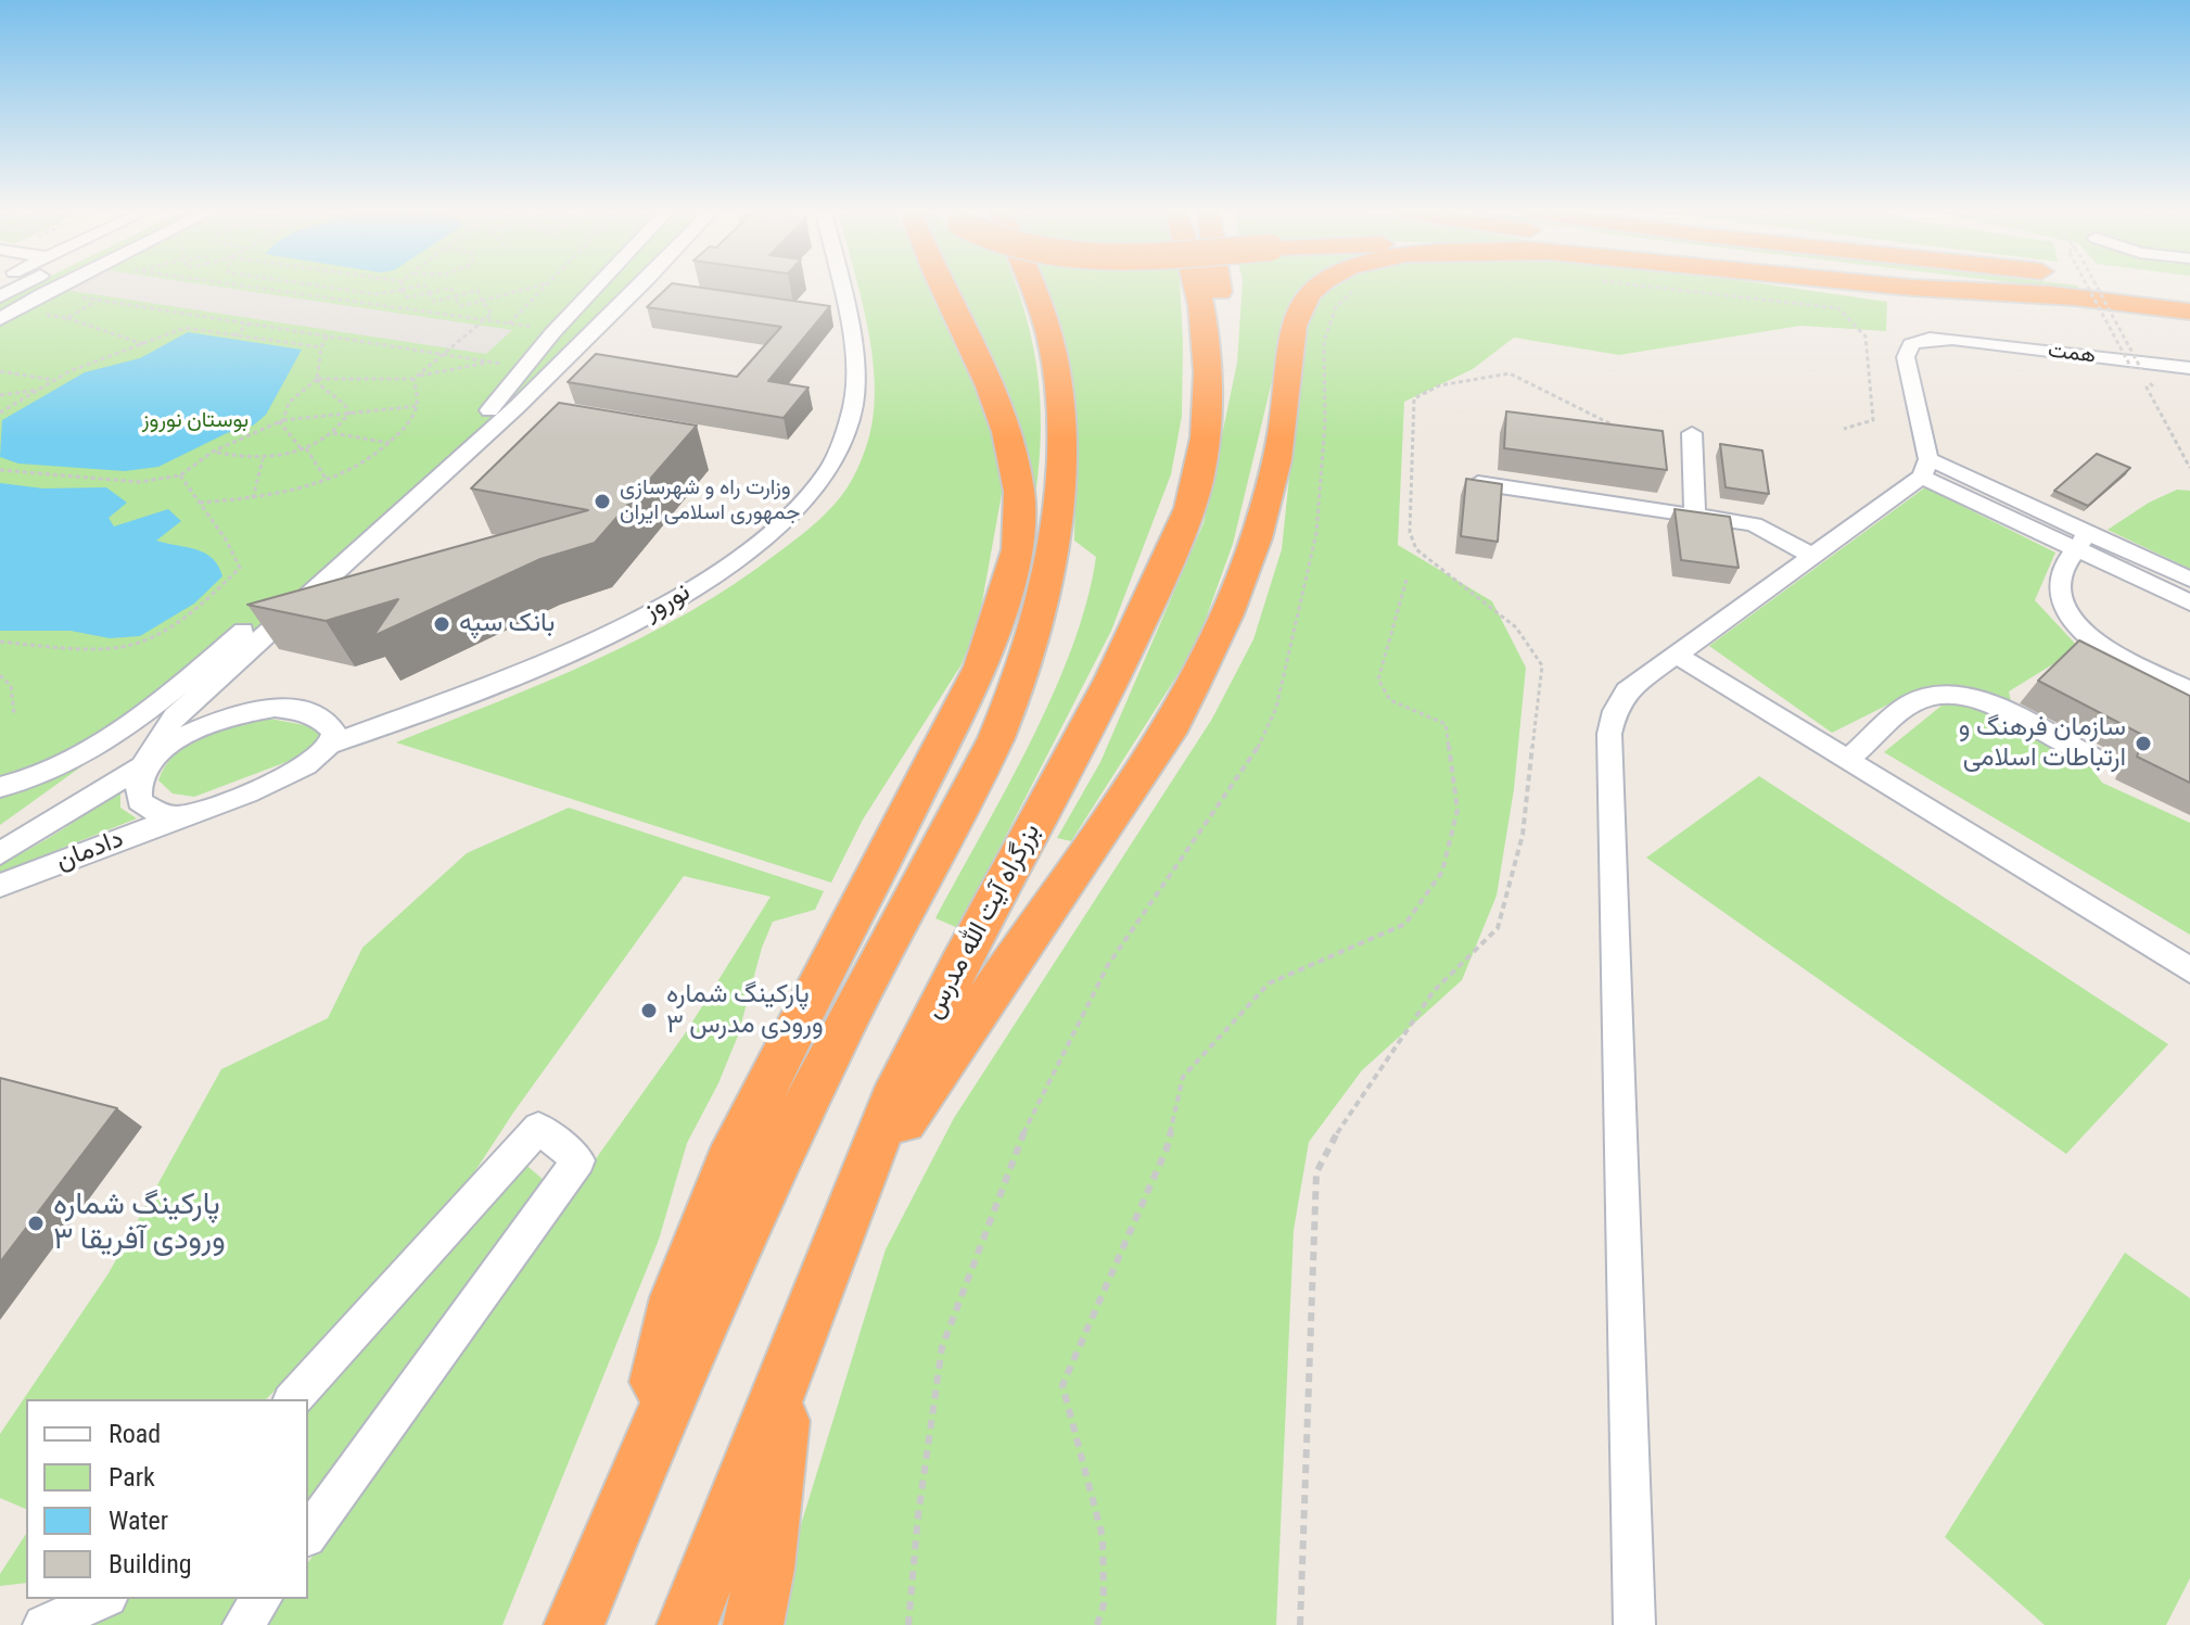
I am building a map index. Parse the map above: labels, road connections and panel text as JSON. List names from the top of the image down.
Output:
{
  "streets": {
    "highway": ["بزرگراه آیت الله مدرس"],
    "street": ["همت", "نوروز", "دادمان"]
  },
  "crossings": [
    ["نوروز", "دادمان"]
  ],
  "parks": ["بوستان نوروز"],
  "places": [
    "وزارت راه و شهرسازی جمهوری اسلامی ایران",
    "بانک سپه",
    "سازمان فرهنگ و ارتباطات اسلامی",
    "پارکینگ شماره ۳ ورودی مدرس",
    "پارکینگ شماره ۳ ورودی آفریقا"
  ],
  "legend": [
    "Road",
    "Park",
    "Water",
    "Building"
  ]
}
